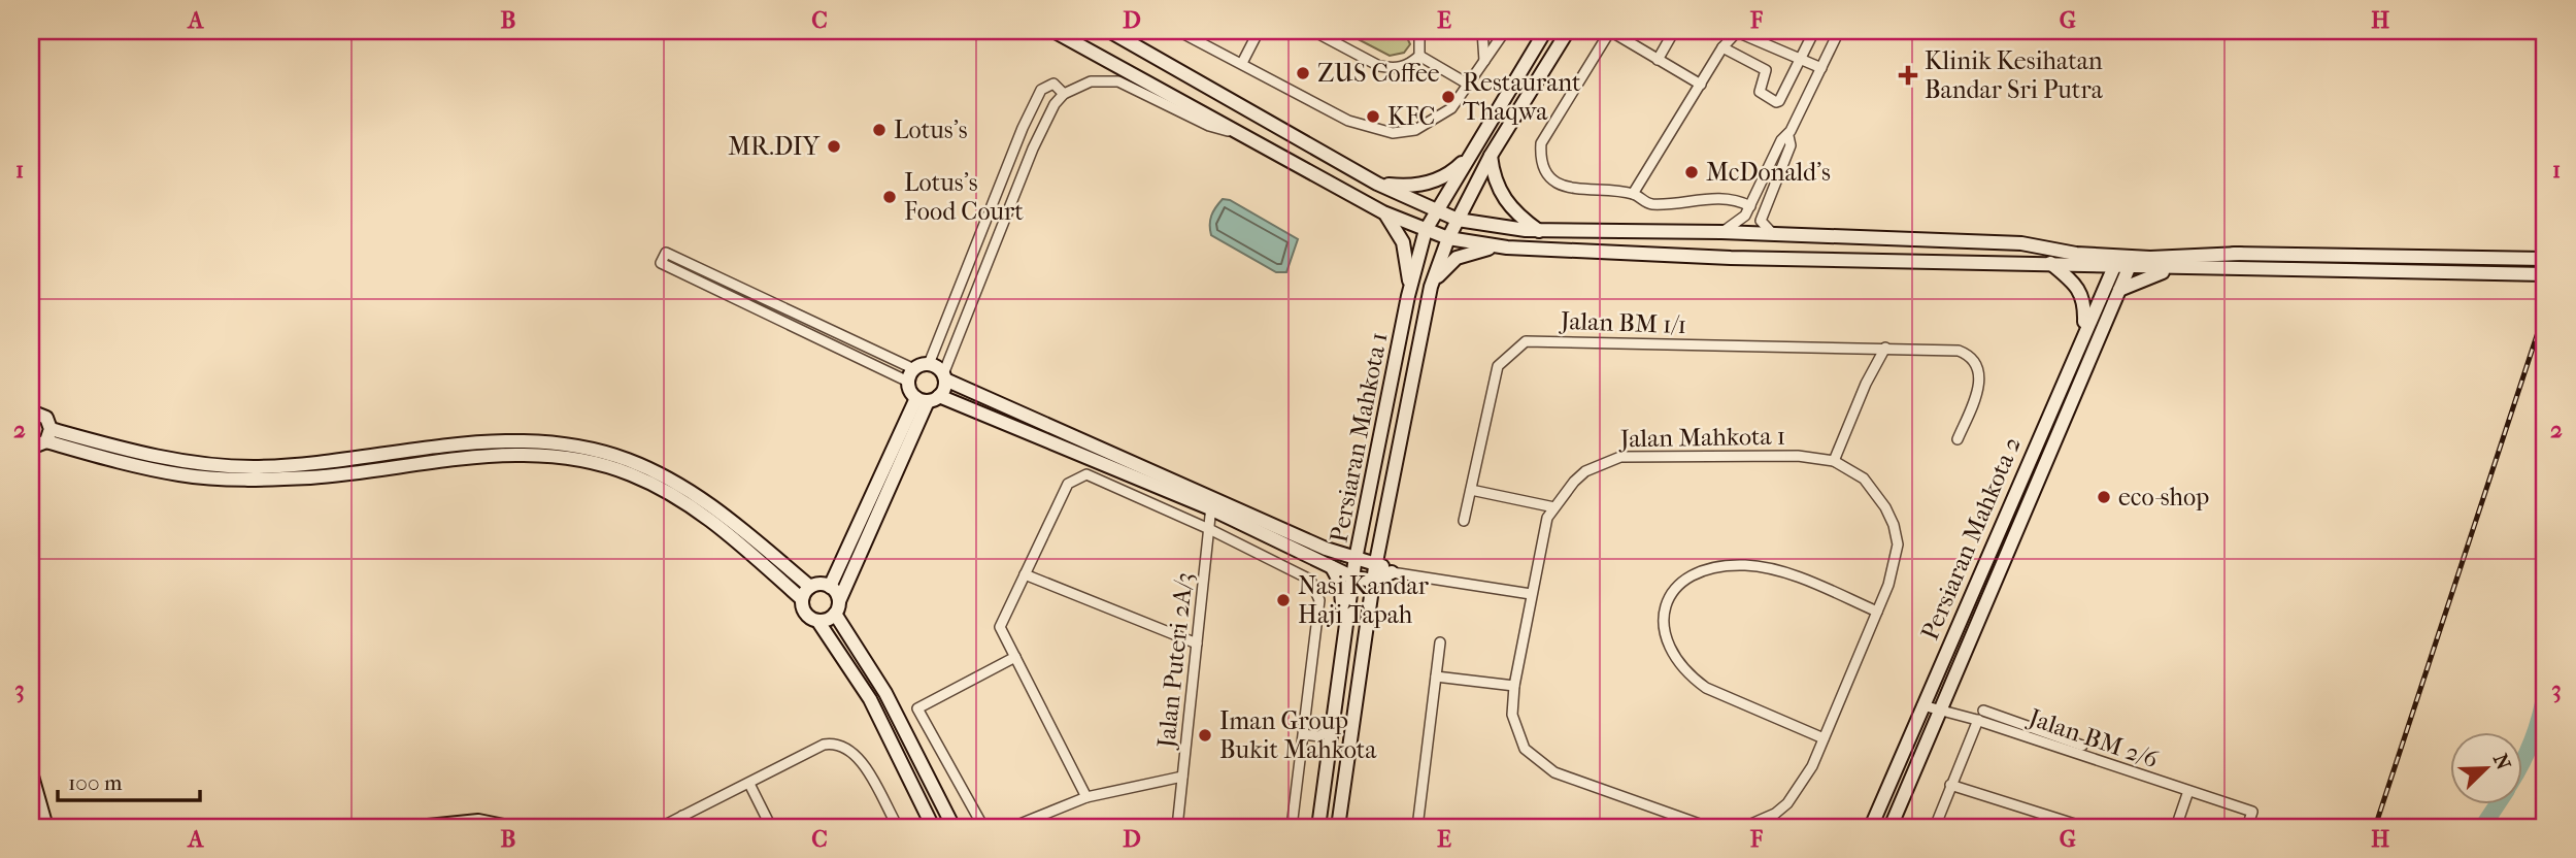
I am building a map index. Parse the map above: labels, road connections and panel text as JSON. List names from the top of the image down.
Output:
{
  "streets": {
    "street": [
      "Jalan BM 1/1",
      "Persiaran Mahkota 1",
      "Jalan Mahkota 1",
      "Persiaran Mahkota 2",
      "Jalan Puteri 2A/3",
      "Jalan BM 2/6"
    ]
  },
  "crossings": [
    ["Persiaran Mahkota 2", "Jalan BM 2/6"]
  ],
  "places": {
    "other": [
      "ZUS Coffee",
      "Restaurant Thaqwa",
      "KFC",
      "Lotus's",
      "MR.DIY",
      "McDonald's",
      "Lotus's Food Court",
      "eco-shop",
      "Nasi Kandar Haji Tapah",
      "Iman Group Bukit Mahkota"
    ],
    "health": ["Klinik Kesihatan Bandar Sri Putra"]
  },
  "scale_bar": "100 m",
  "north": "top right",
  "grid": {
    "columns": [
      "A",
      "B",
      "C",
      "D",
      "E",
      "F",
      "G",
      "H"
    ],
    "rows": ["1", "2", "3"]
  }
}
